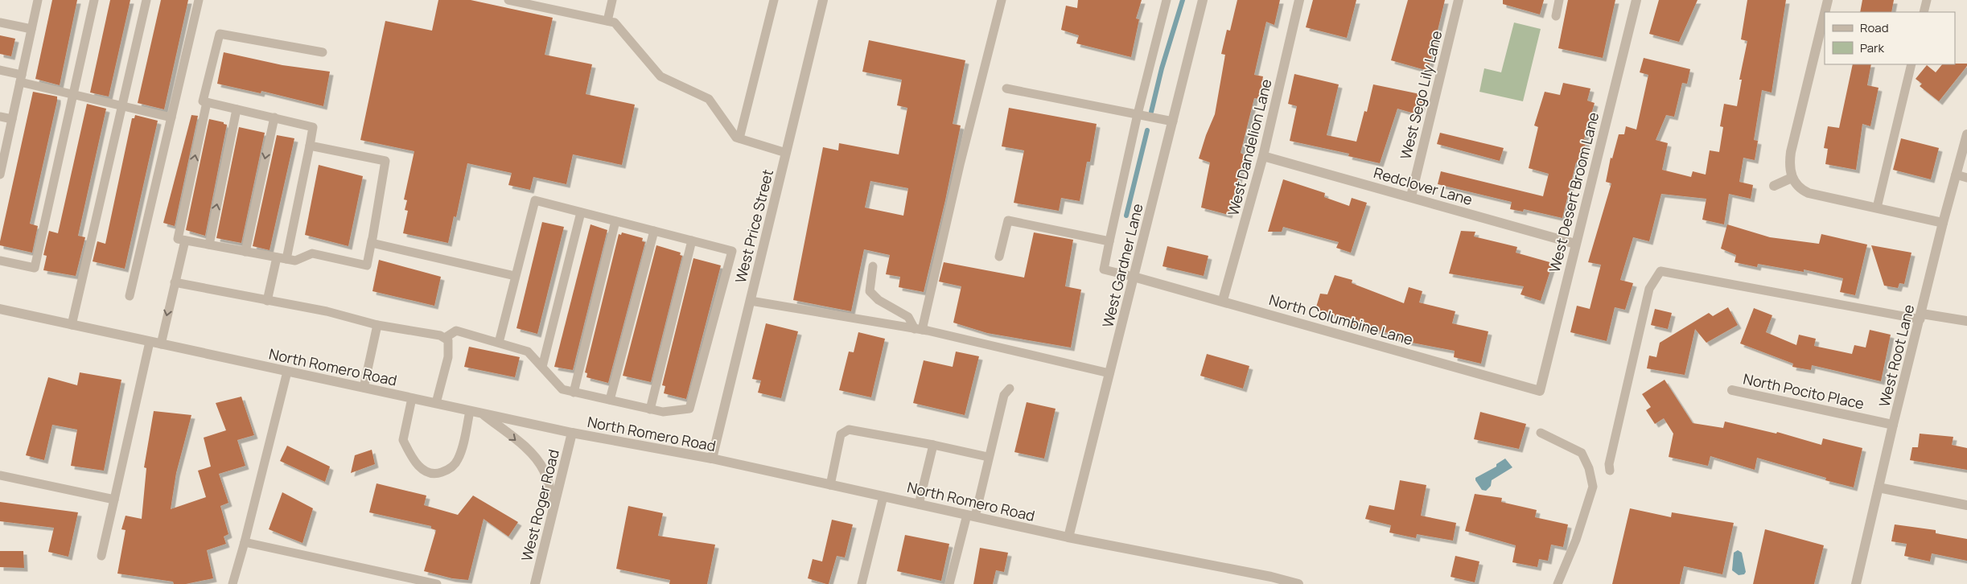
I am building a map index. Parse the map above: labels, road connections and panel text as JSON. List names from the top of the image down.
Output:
{
  "streets": {
    "street": [
      "West Sego Lily Lane",
      "West Dandelion Lane",
      "Redclover Lane",
      "West Desert Broom Lane",
      "West Price Street",
      "West Gardner Lane",
      "North Columbine Lane",
      "West Root Lane",
      "North Romero Road",
      "North Pocito Place",
      "West Roger Road"
    ]
  },
  "crossings": [
    ["West Sego Lily Lane", "Redclover Lane"],
    ["West Dandelion Lane", "Redclover Lane"],
    ["West Dandelion Lane", "North Columbine Lane"],
    ["Redclover Lane", "West Desert Broom Lane"],
    ["West Desert Broom Lane", "North Columbine Lane"],
    ["West Price Street", "North Romero Road"],
    ["West Gardner Lane", "North Columbine Lane"],
    ["West Gardner Lane", "North Romero Road"],
    ["West Root Lane", "North Pocito Place"],
    ["North Romero Road", "West Roger Road"]
  ],
  "legend": ["Road", "Park"]
}
